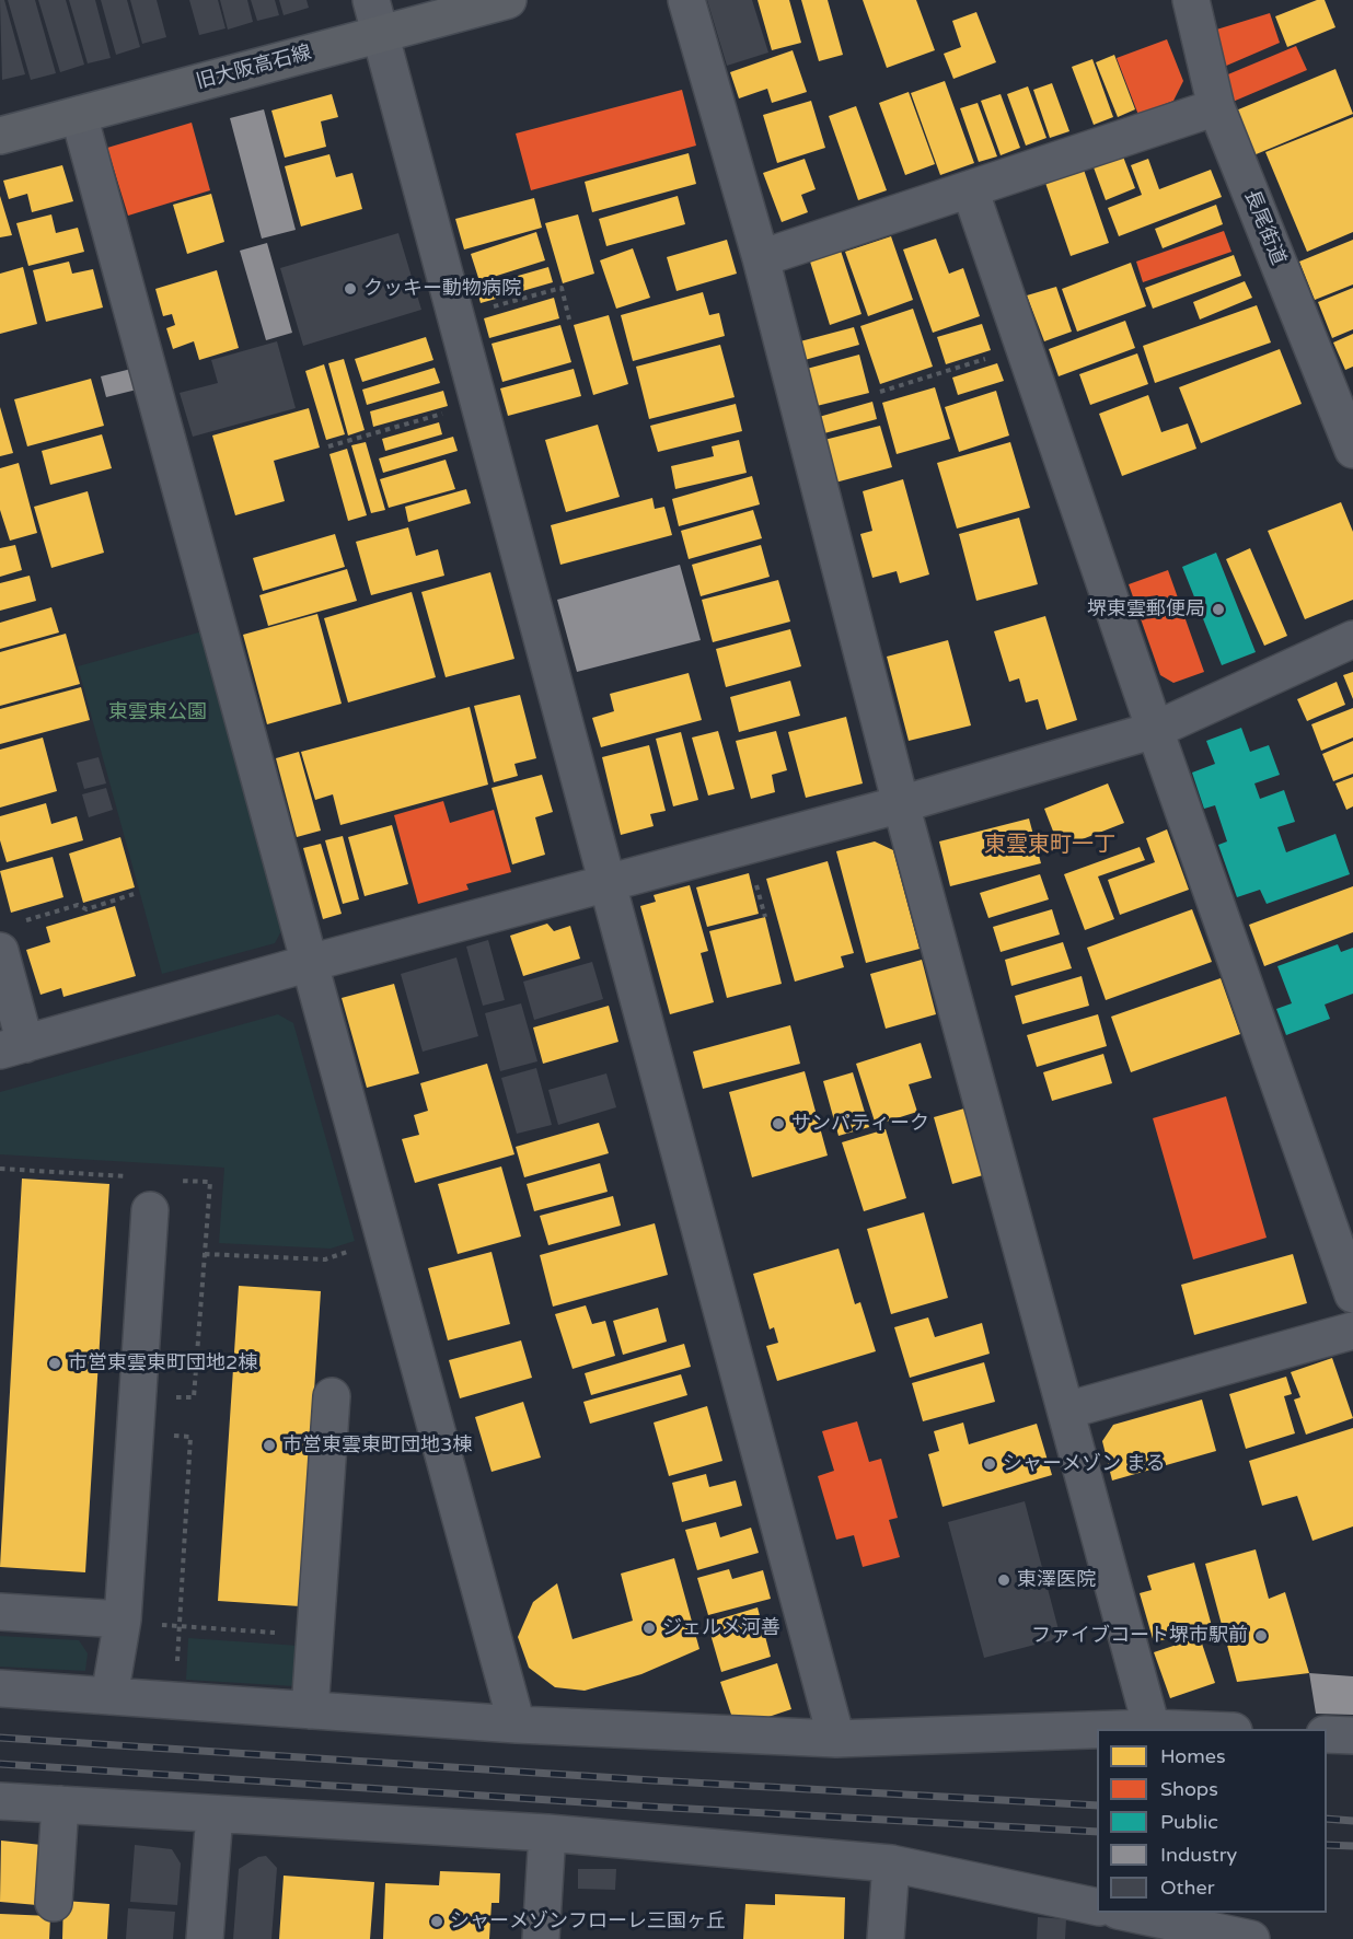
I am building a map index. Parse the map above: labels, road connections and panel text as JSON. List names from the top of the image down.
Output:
{
  "streets": {
    "main road": ["旧大阪高石線"],
    "street": ["長尾街道"]
  },
  "districts": ["東雲東町一丁"],
  "parks": ["東雲東公園"],
  "places": [
    "クッキー動物病院",
    "堺東雲郵便局",
    "サンパティーク",
    "市営東雲東町団地2棟",
    "市営東雲東町団地3棟",
    "シャーメゾン まる",
    "東澤医院",
    "ジェルメ河善",
    "ファイブコート堺市駅前",
    "シャーメゾンフローレ三国ヶ丘"
  ],
  "legend": [
    "Homes",
    "Shops",
    "Public",
    "Industry",
    "Other"
  ]
}
